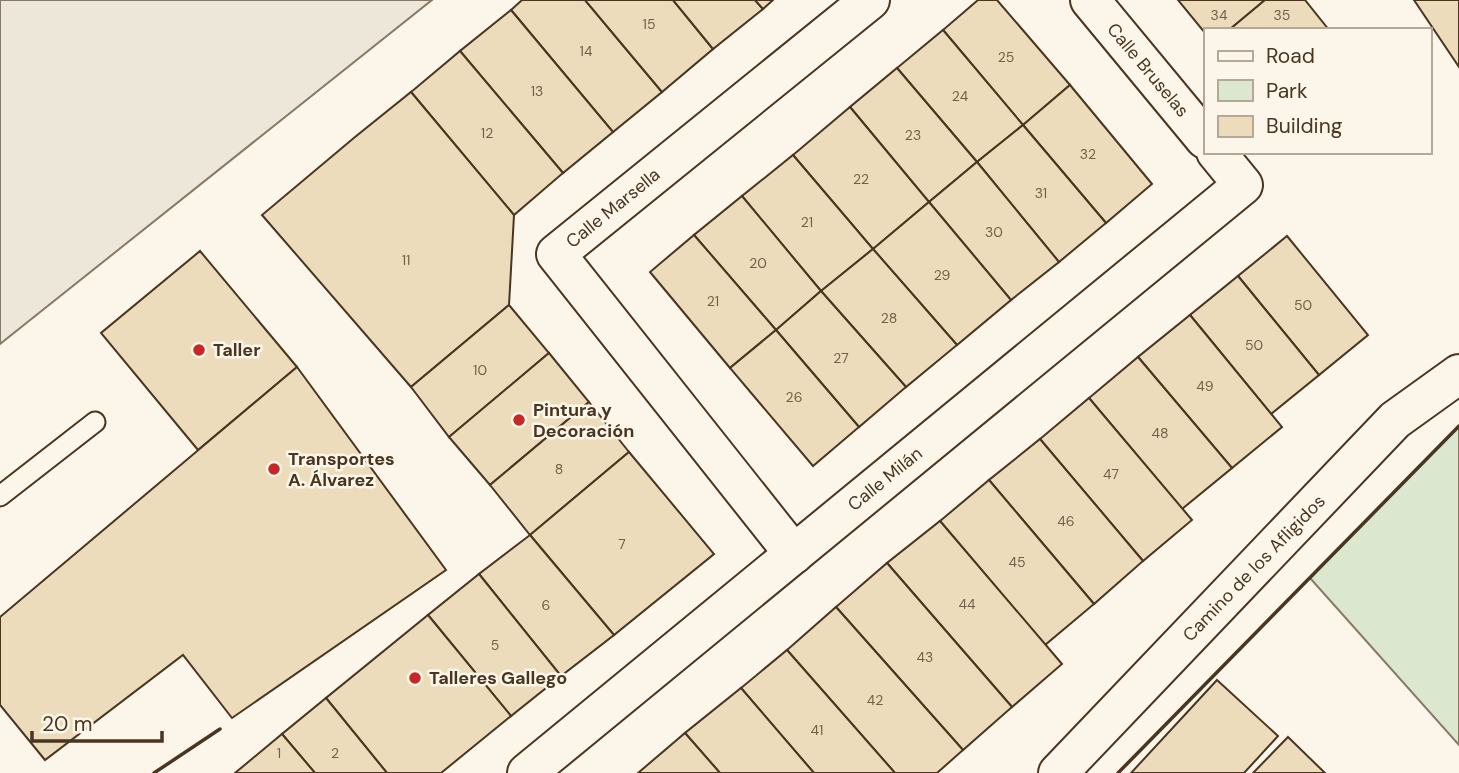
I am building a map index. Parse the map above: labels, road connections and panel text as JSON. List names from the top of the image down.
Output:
{
  "streets": {
    "street": [
      "Calle Bruselas",
      "Calle Marsella",
      "Calle Milán",
      "Camino de los Afligidos"
    ]
  },
  "crossings": [
    ["Calle Marsella", "Calle Milán"]
  ],
  "places": [
    "Taller",
    "Pintura y Decoración",
    "Transportes A. Álvarez",
    "Talleres Gallego"
  ],
  "house_numbers": [
    "34",
    "35",
    "15",
    "14",
    "25",
    "13",
    "24",
    "12",
    "23",
    "32",
    "22",
    "31",
    "21",
    "30",
    "11",
    "20",
    "29",
    "21",
    "50",
    "28",
    "50",
    "27",
    "10",
    "49",
    "26",
    "48",
    "8",
    "47",
    "46",
    "7",
    "45",
    "44",
    "6",
    "5",
    "43",
    "42",
    "41",
    "1",
    "2"
  ],
  "legend": ["Road", "Park", "Building"],
  "scale_bar": "20 m"
}
